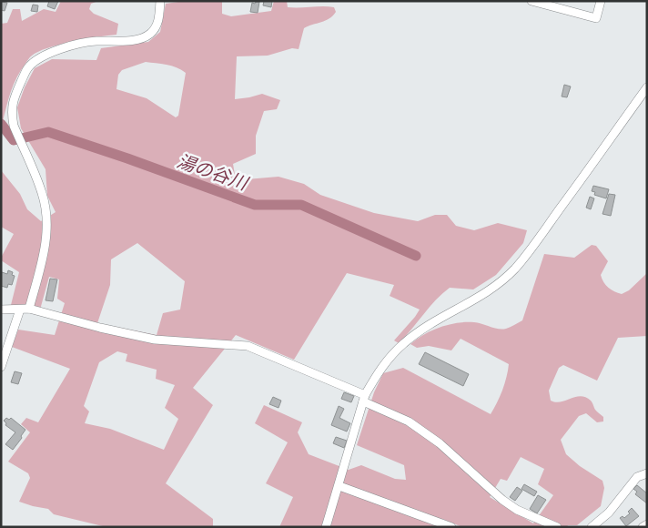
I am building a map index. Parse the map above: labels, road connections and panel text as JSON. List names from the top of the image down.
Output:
{
  "water": ["湯の谷川"]
}
